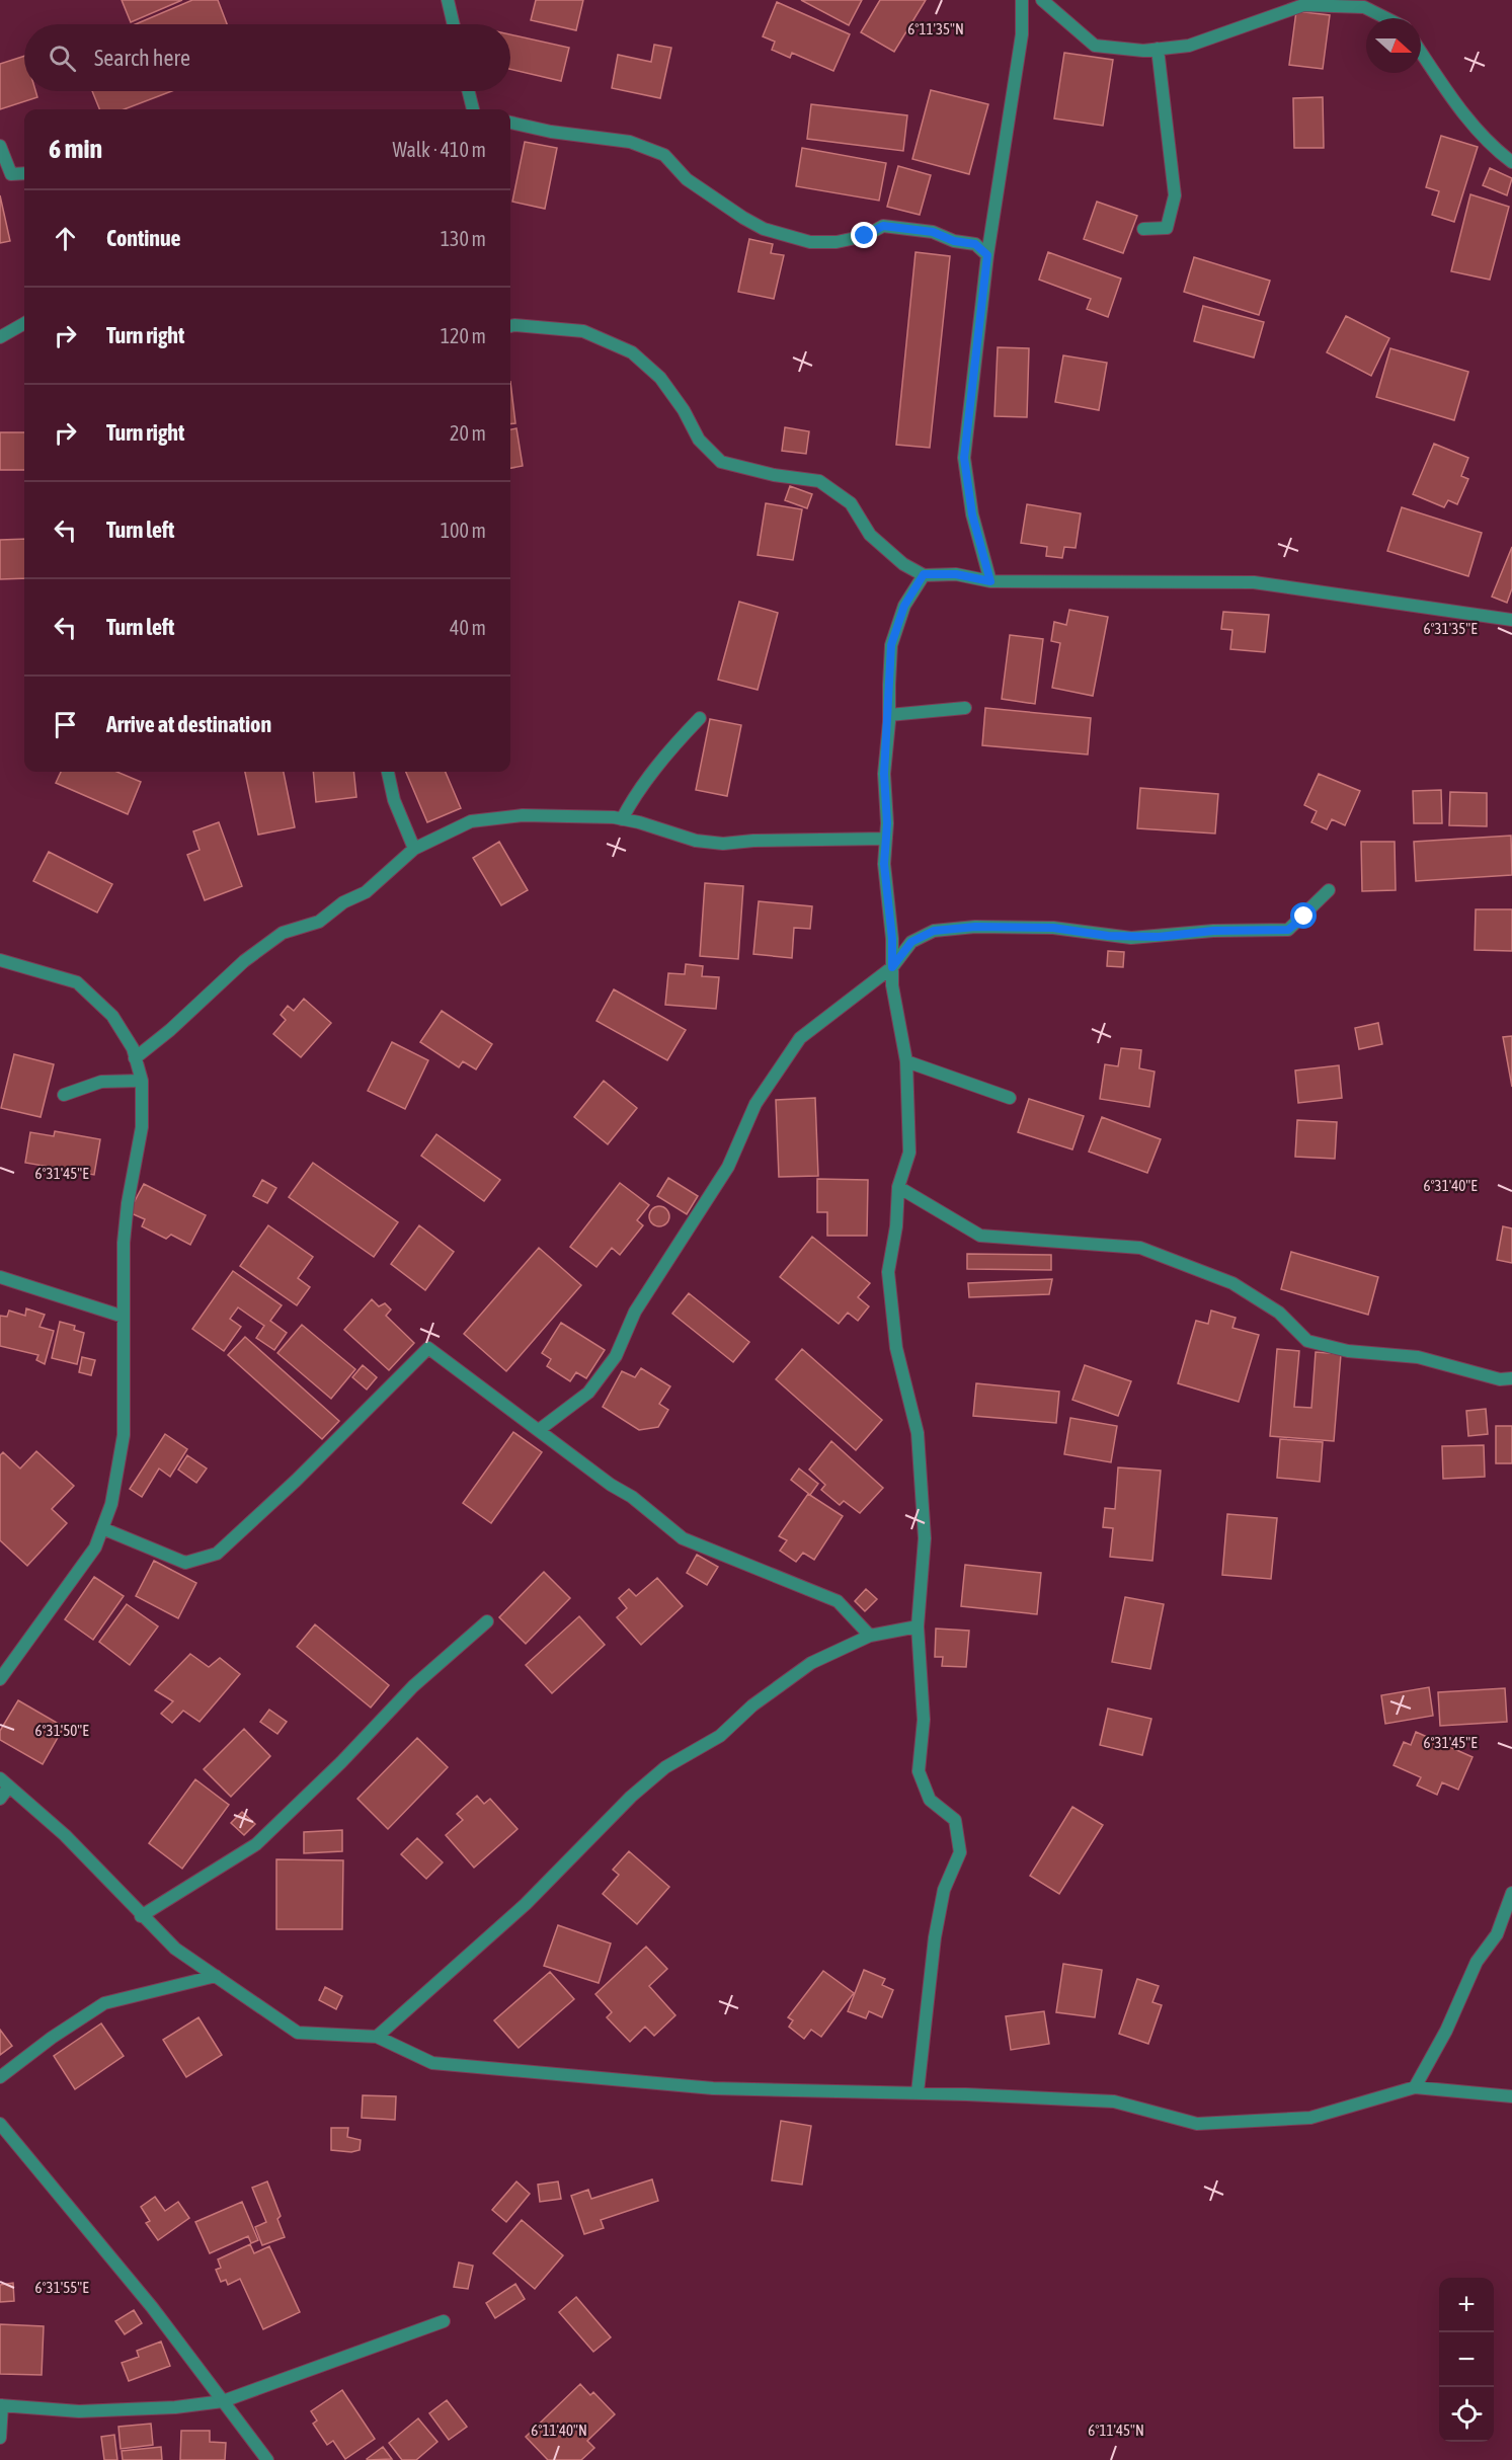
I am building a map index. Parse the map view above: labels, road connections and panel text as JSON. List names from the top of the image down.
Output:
{
  "north": "right",
  "page": {
    "search": "Search here",
    "heading": ["6 min", "Walk · 410 m"],
    "list": [
      ["Continue", "130 m"],
      ["Turn right", "120 m"],
      ["Turn right", "20 m"],
      ["Turn left", "100 m"],
      ["Turn left", "40 m"],
      "Arrive at destination"
    ],
    "map_buttons": ["+", "−"]
  },
  "coordinates": [
    "6°11'35\"N",
    "6°31'35\"E",
    "6°31'45\"E",
    "6°31'40\"E",
    "6°31'50\"E",
    "6°31'55\"E",
    "6°11'40\"N",
    "6°11'45\"N"
  ]
}
